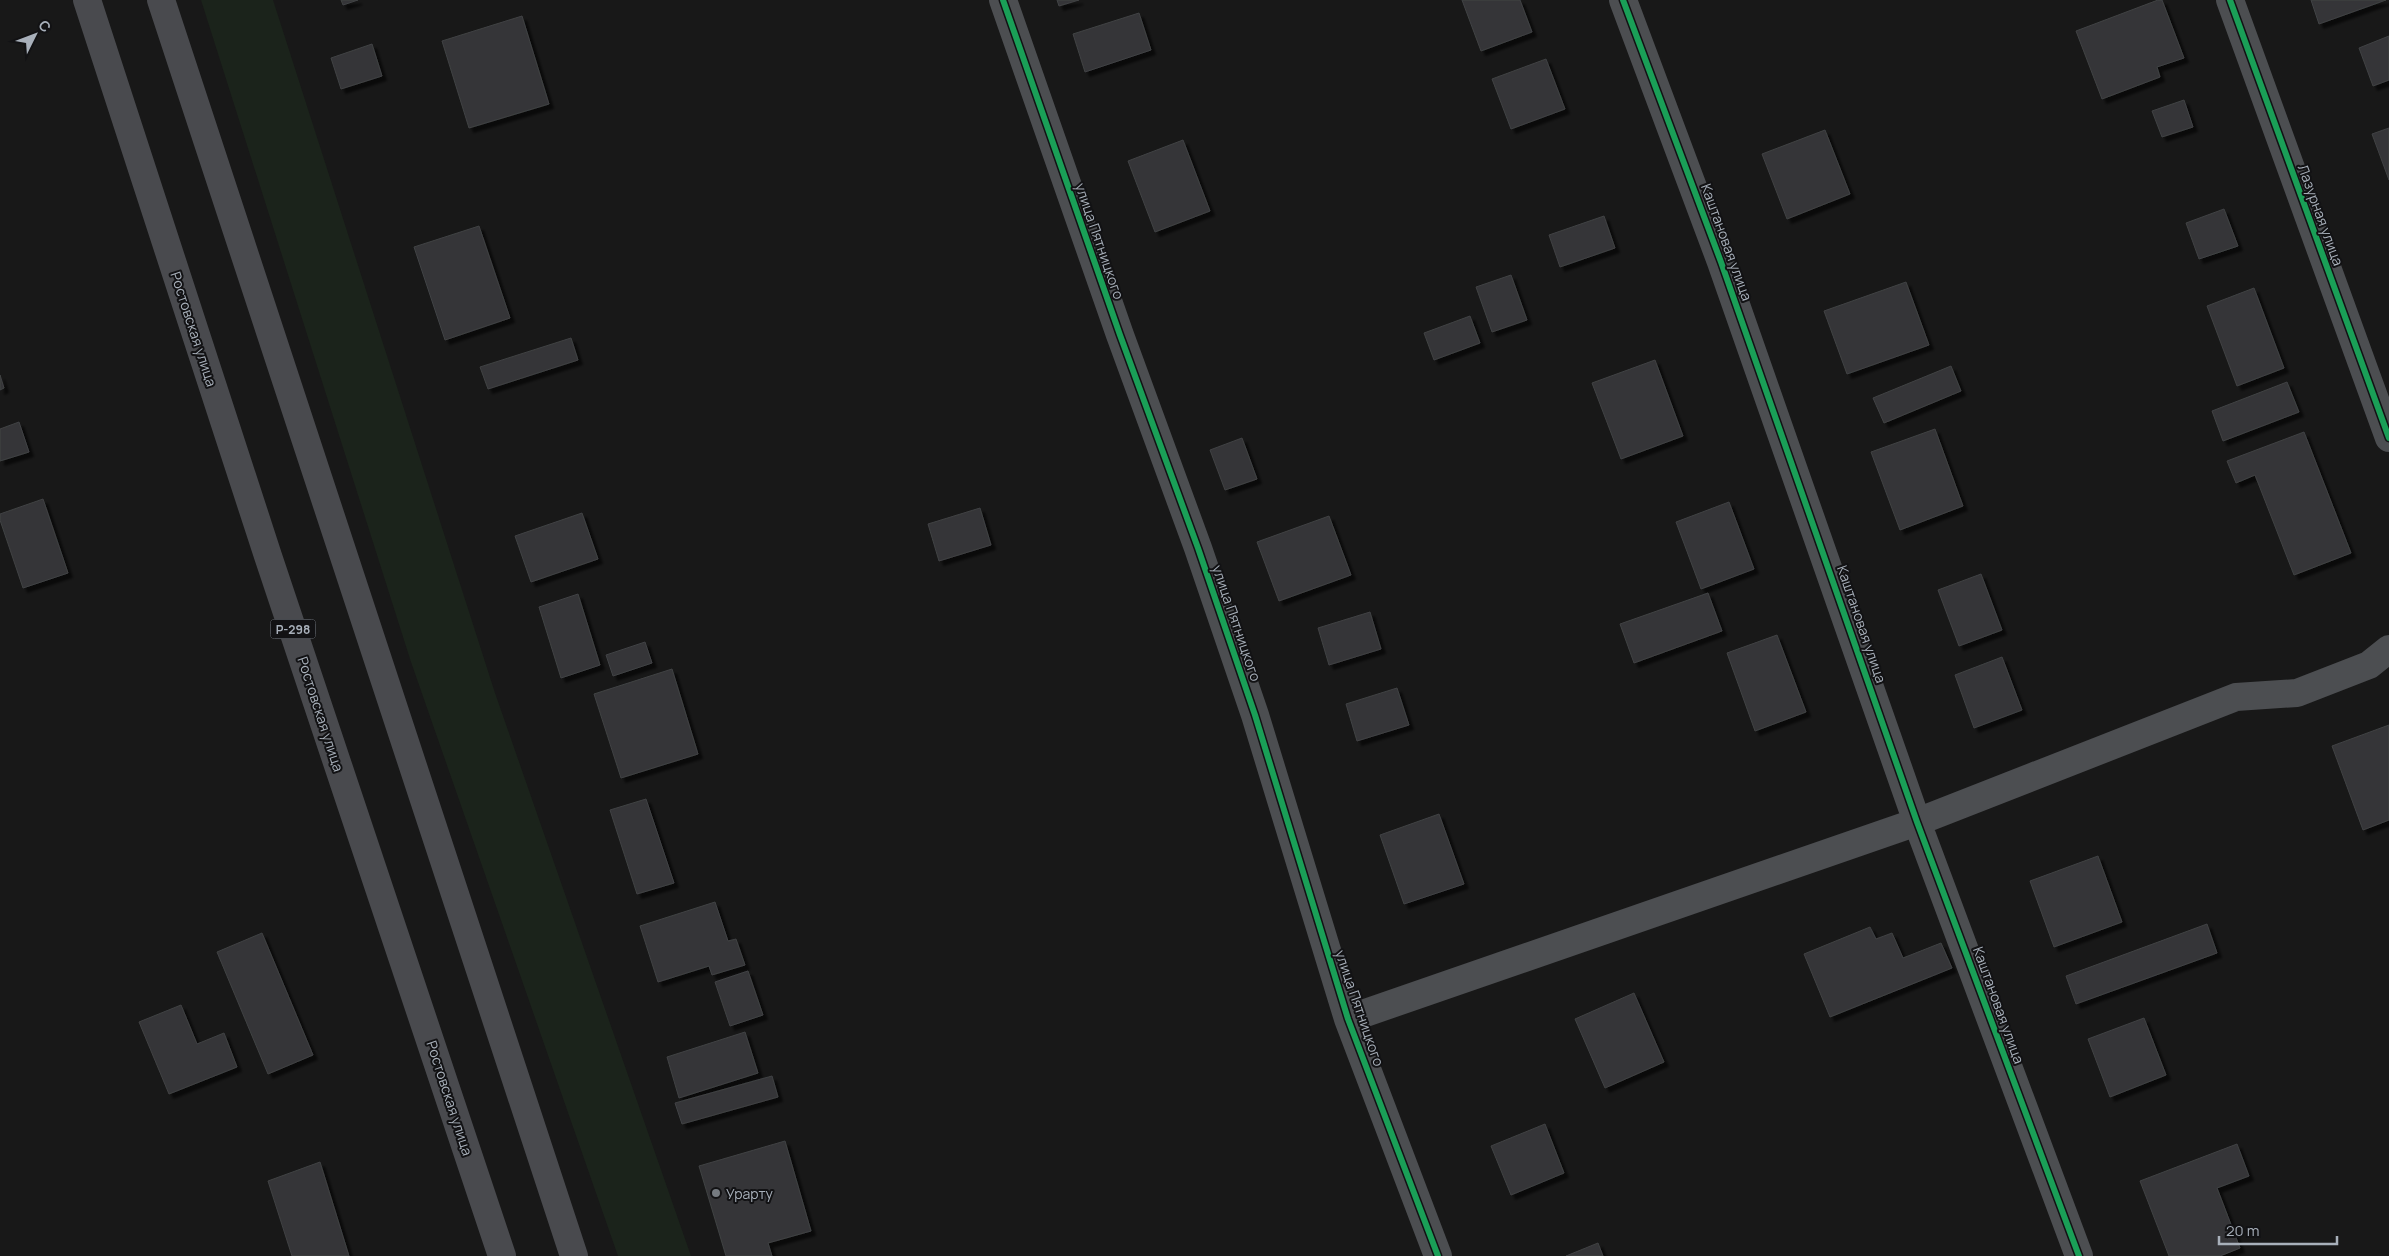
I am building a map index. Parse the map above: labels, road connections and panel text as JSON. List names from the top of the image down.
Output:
{
  "streets": {
    "highway": ["Ростовская улица", "Р-298"],
    "street": ["Лазурная улица", "улица Пятницкого", "Каштановая улица"]
  },
  "places": ["Урарту"],
  "scale_bar": "20 m",
  "north": "top right"
}
